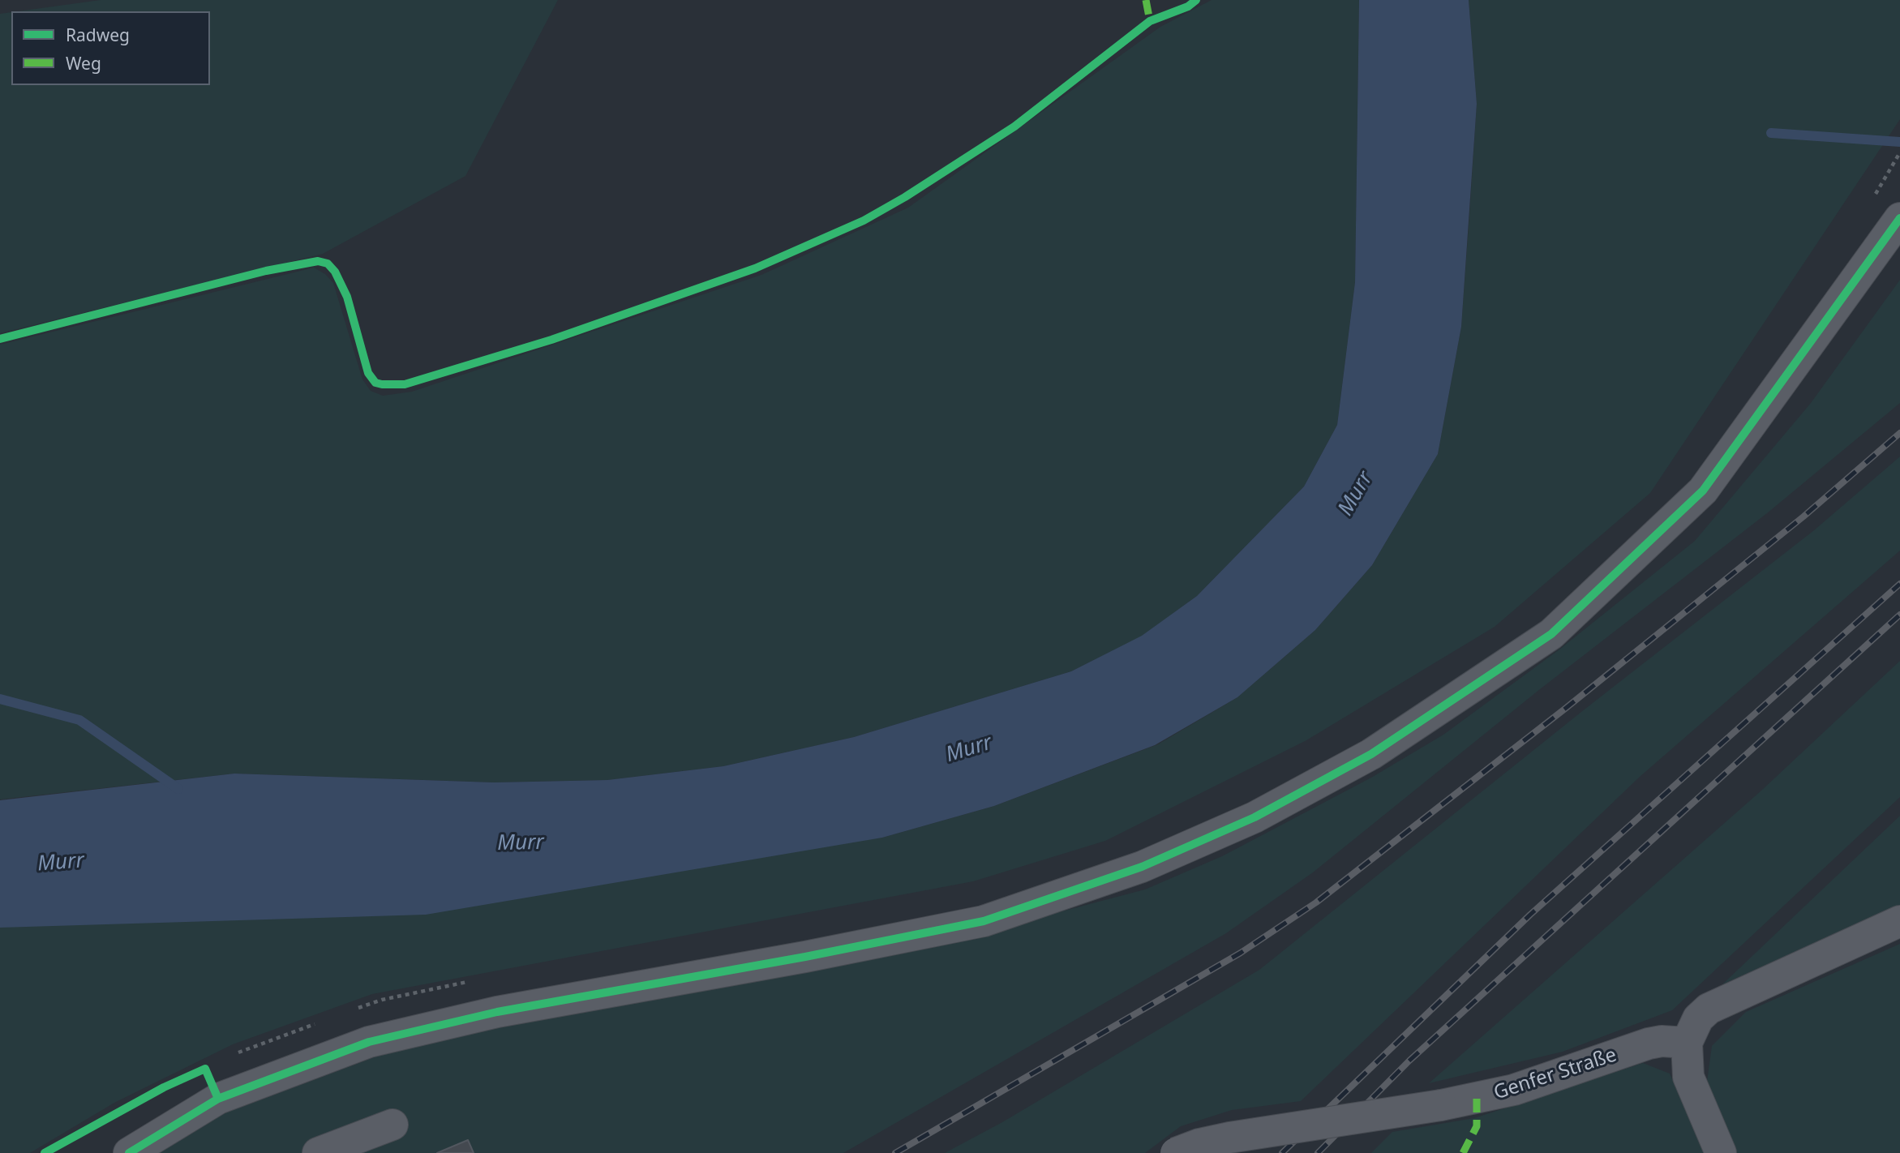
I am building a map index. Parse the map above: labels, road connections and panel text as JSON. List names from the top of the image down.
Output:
{
  "streets": {
    "street": ["Genfer Straße"]
  },
  "water": ["Murr"],
  "legend": ["Radweg", "Weg"]
}
